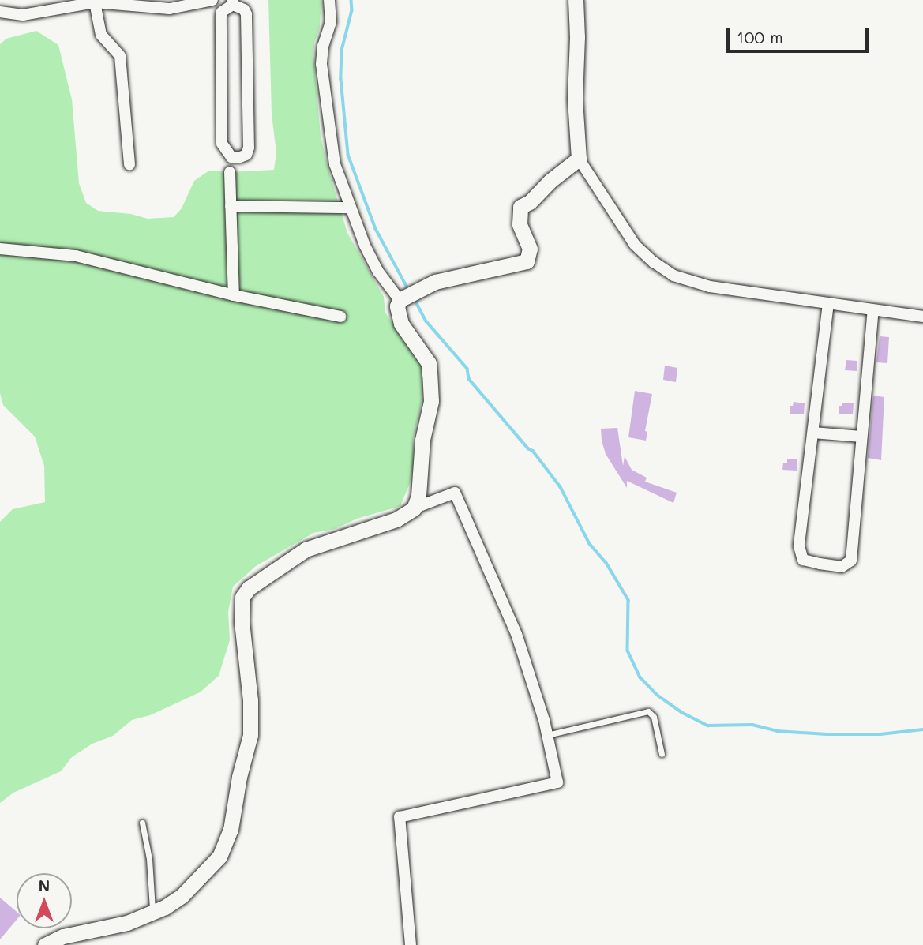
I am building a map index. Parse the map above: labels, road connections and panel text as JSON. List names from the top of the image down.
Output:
{
  "scale_bar": "100 m",
  "north": "top"
}
